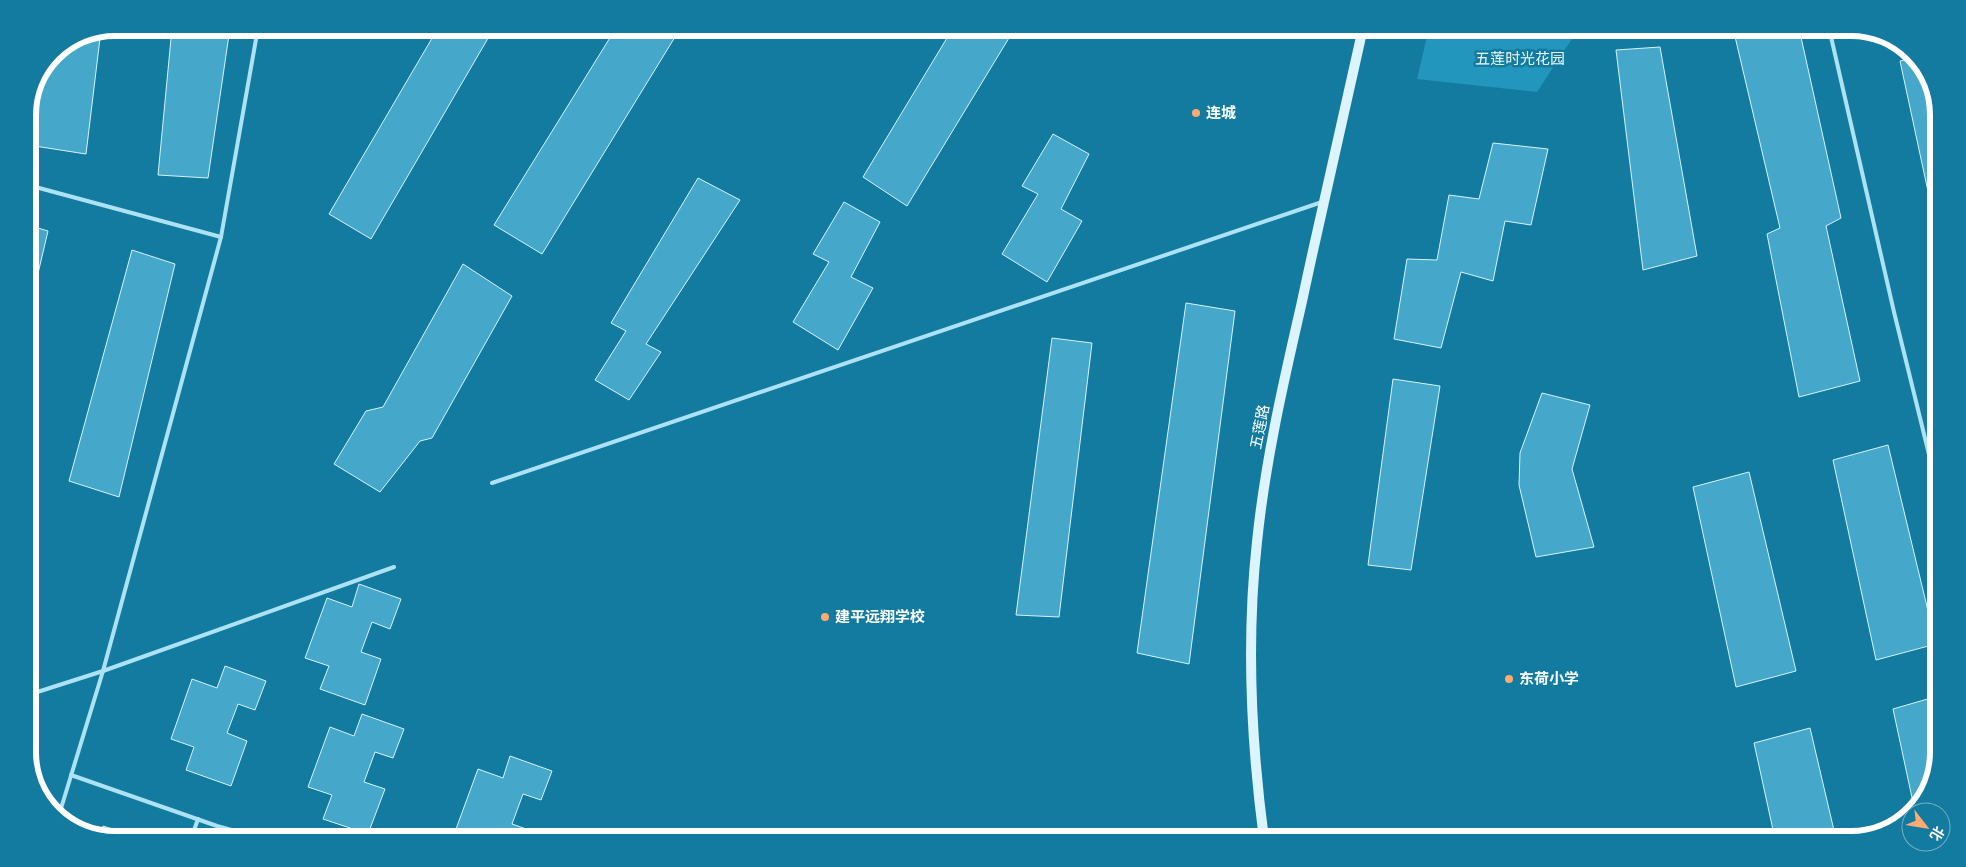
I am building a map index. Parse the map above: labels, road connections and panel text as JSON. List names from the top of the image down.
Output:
{
  "streets": {
    "street": ["五莲路"]
  },
  "parks": ["五莲时光花园"],
  "places": ["连城", "建平远翔学校", "东荷小学"],
  "north": "bottom right"
}
